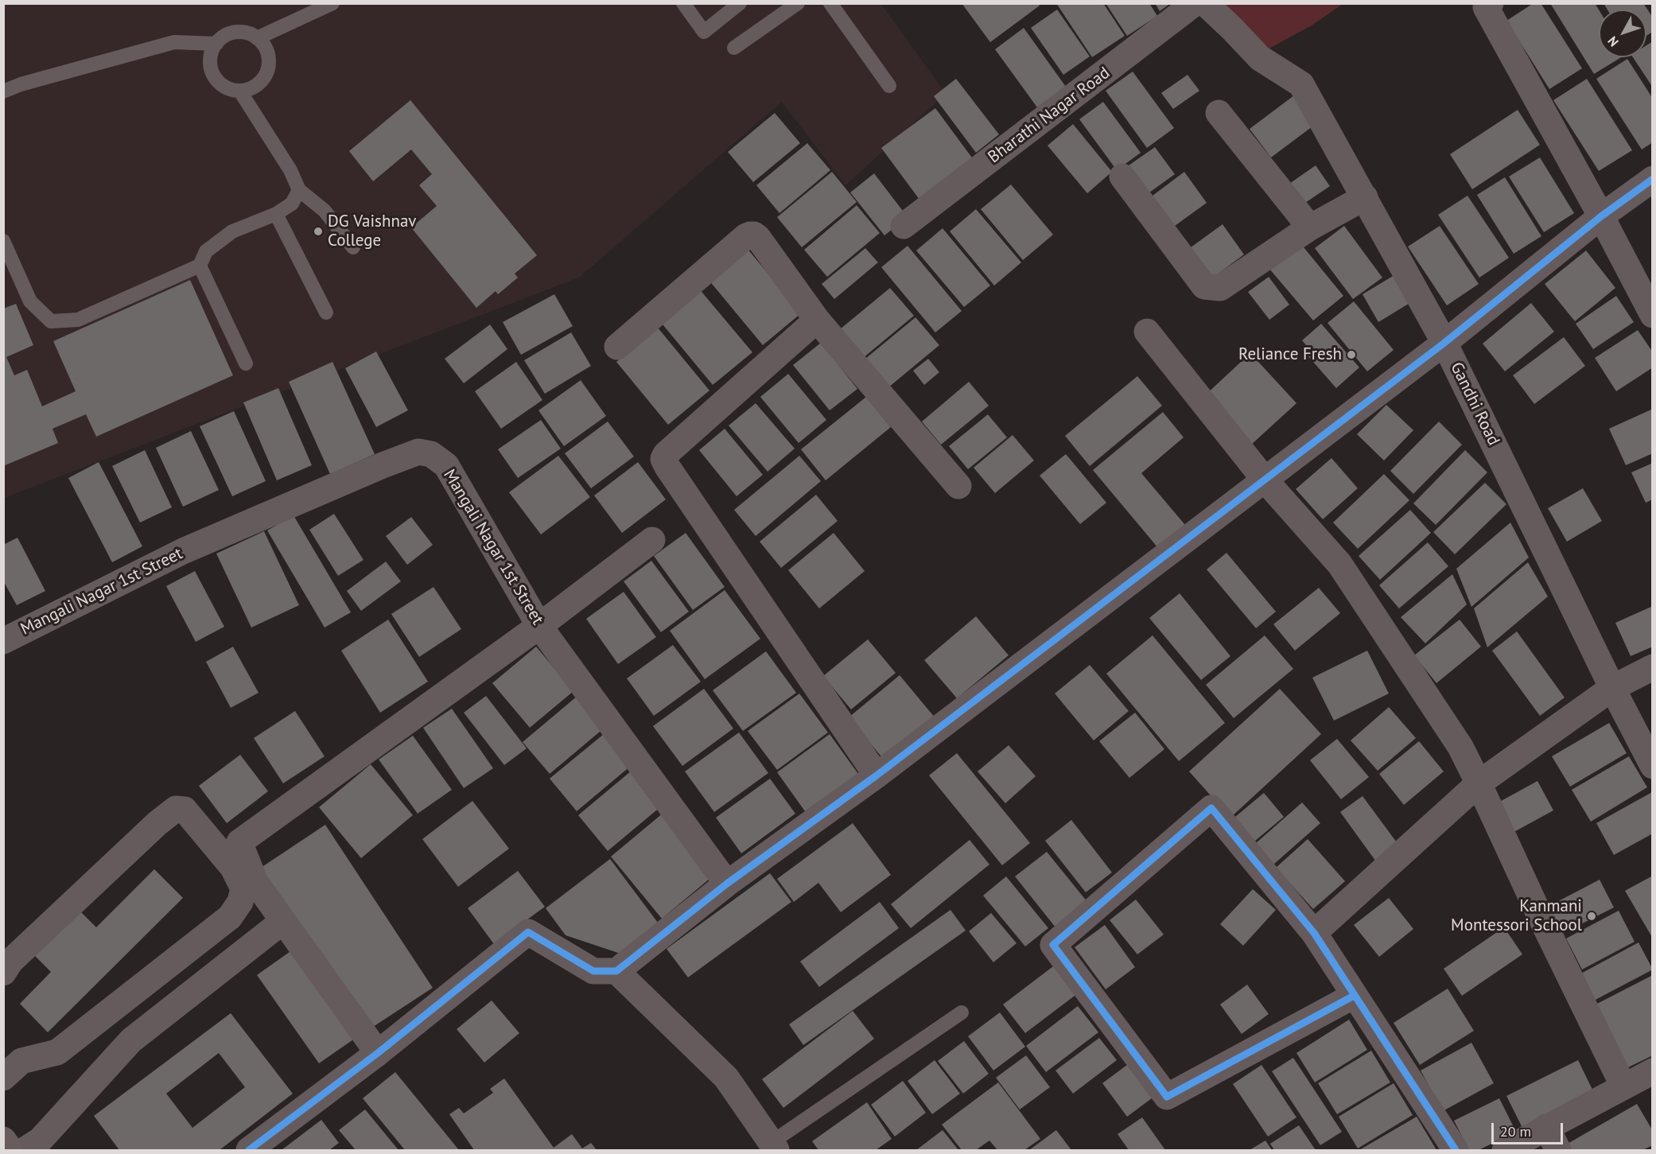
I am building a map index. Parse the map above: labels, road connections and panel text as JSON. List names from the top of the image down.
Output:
{
  "streets": {
    "street": ["Bharathi Nagar Road", "Gandhi Road", "Mangali Nagar 1st Street"]
  },
  "places": ["DG Vaishnav College", "Reliance Fresh", "Kanmani Montessori School"],
  "scale_bar": "20 m",
  "north": "bottom left"
}
